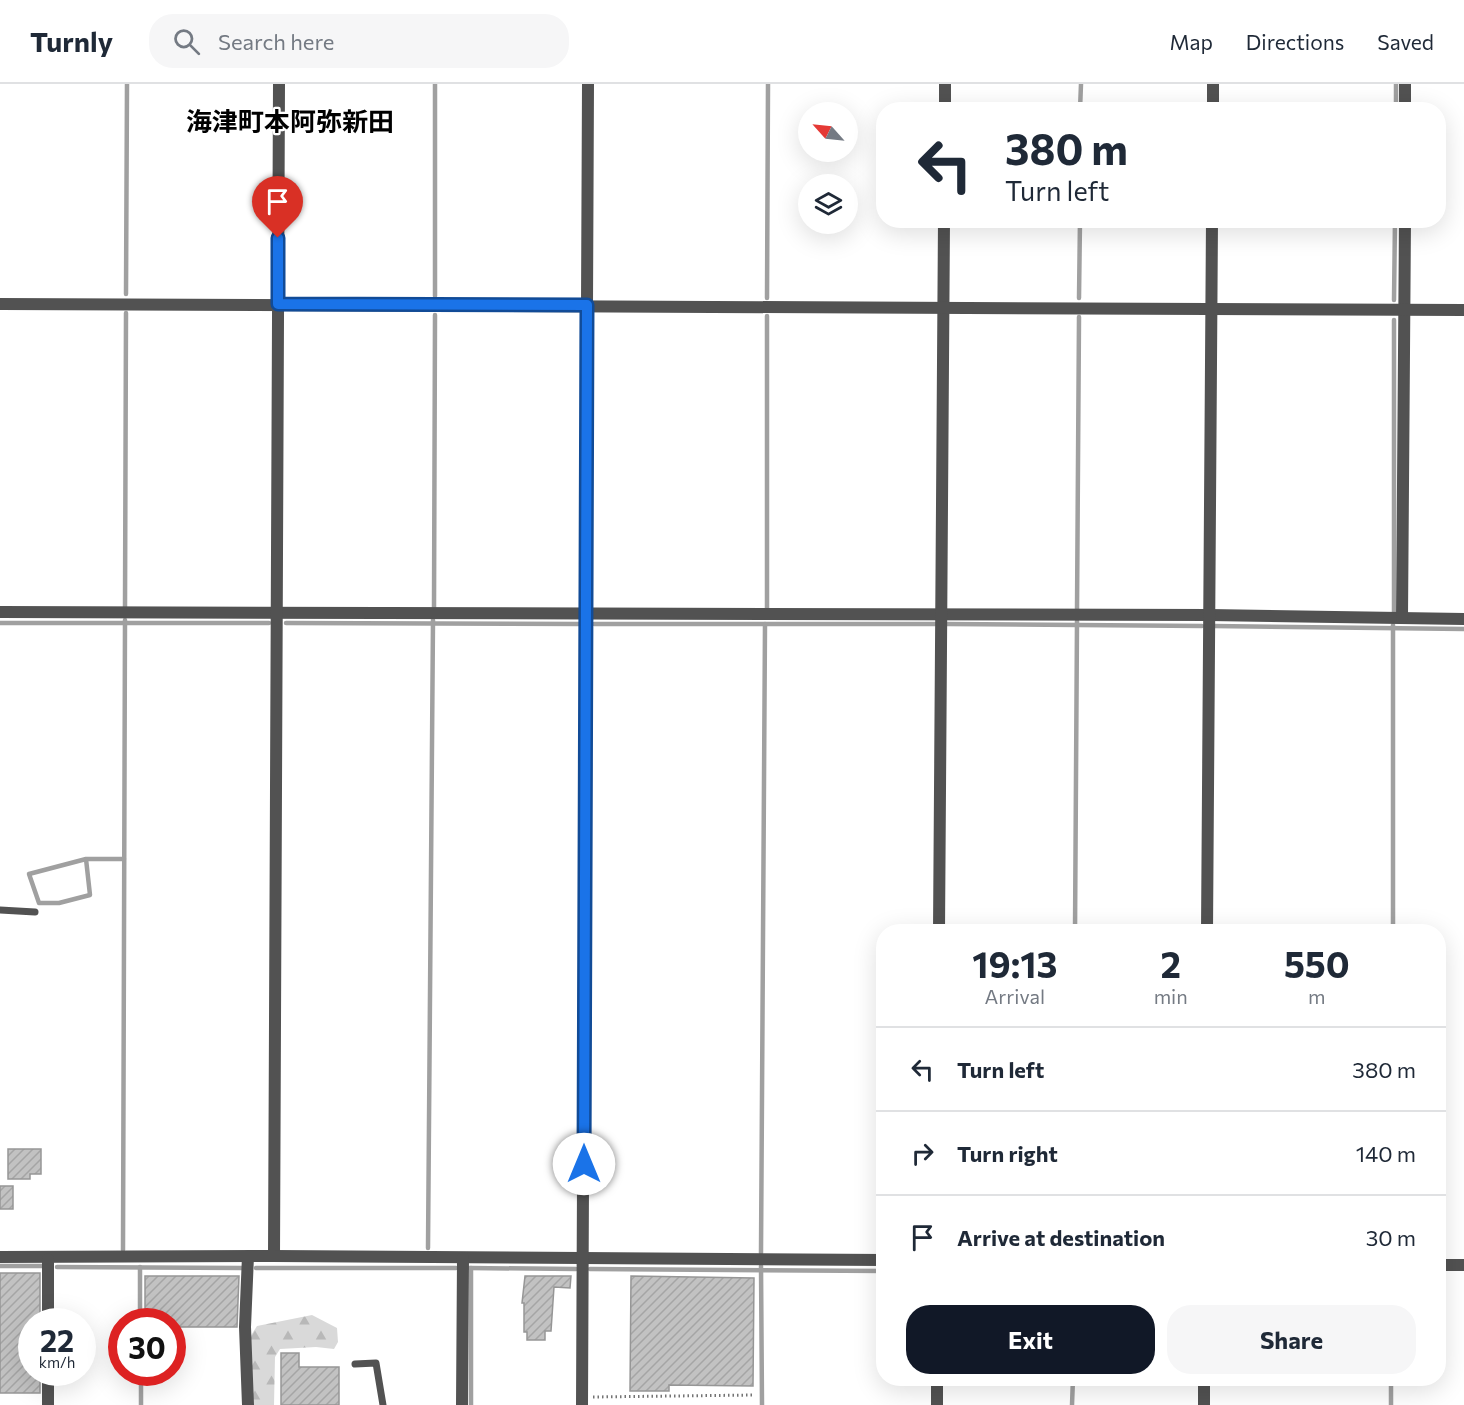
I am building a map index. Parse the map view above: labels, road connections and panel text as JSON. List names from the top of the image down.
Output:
{
  "districts": ["海津町本阿弥新田"],
  "north": "top left",
  "page": {
    "header": "Turnly",
    "search": "Search here",
    "nav": ["Map", "Directions", "Saved"],
    "turn": ["380 m", "Turn left"],
    "eta": [
      "19:13",
      "Arrival",
      "2",
      "min",
      "550",
      "m"
    ],
    "list": [
      {
        "name": "Turn left",
        "value": "380 m"
      },
      {
        "name": "Turn right",
        "value": "140 m"
      },
      {
        "name": "Arrive at destination",
        "value": "30 m"
      }
    ],
    "buttons": ["Exit", "Share"],
    "speed": "22 km/h",
    "limit": "30"
  }
}
